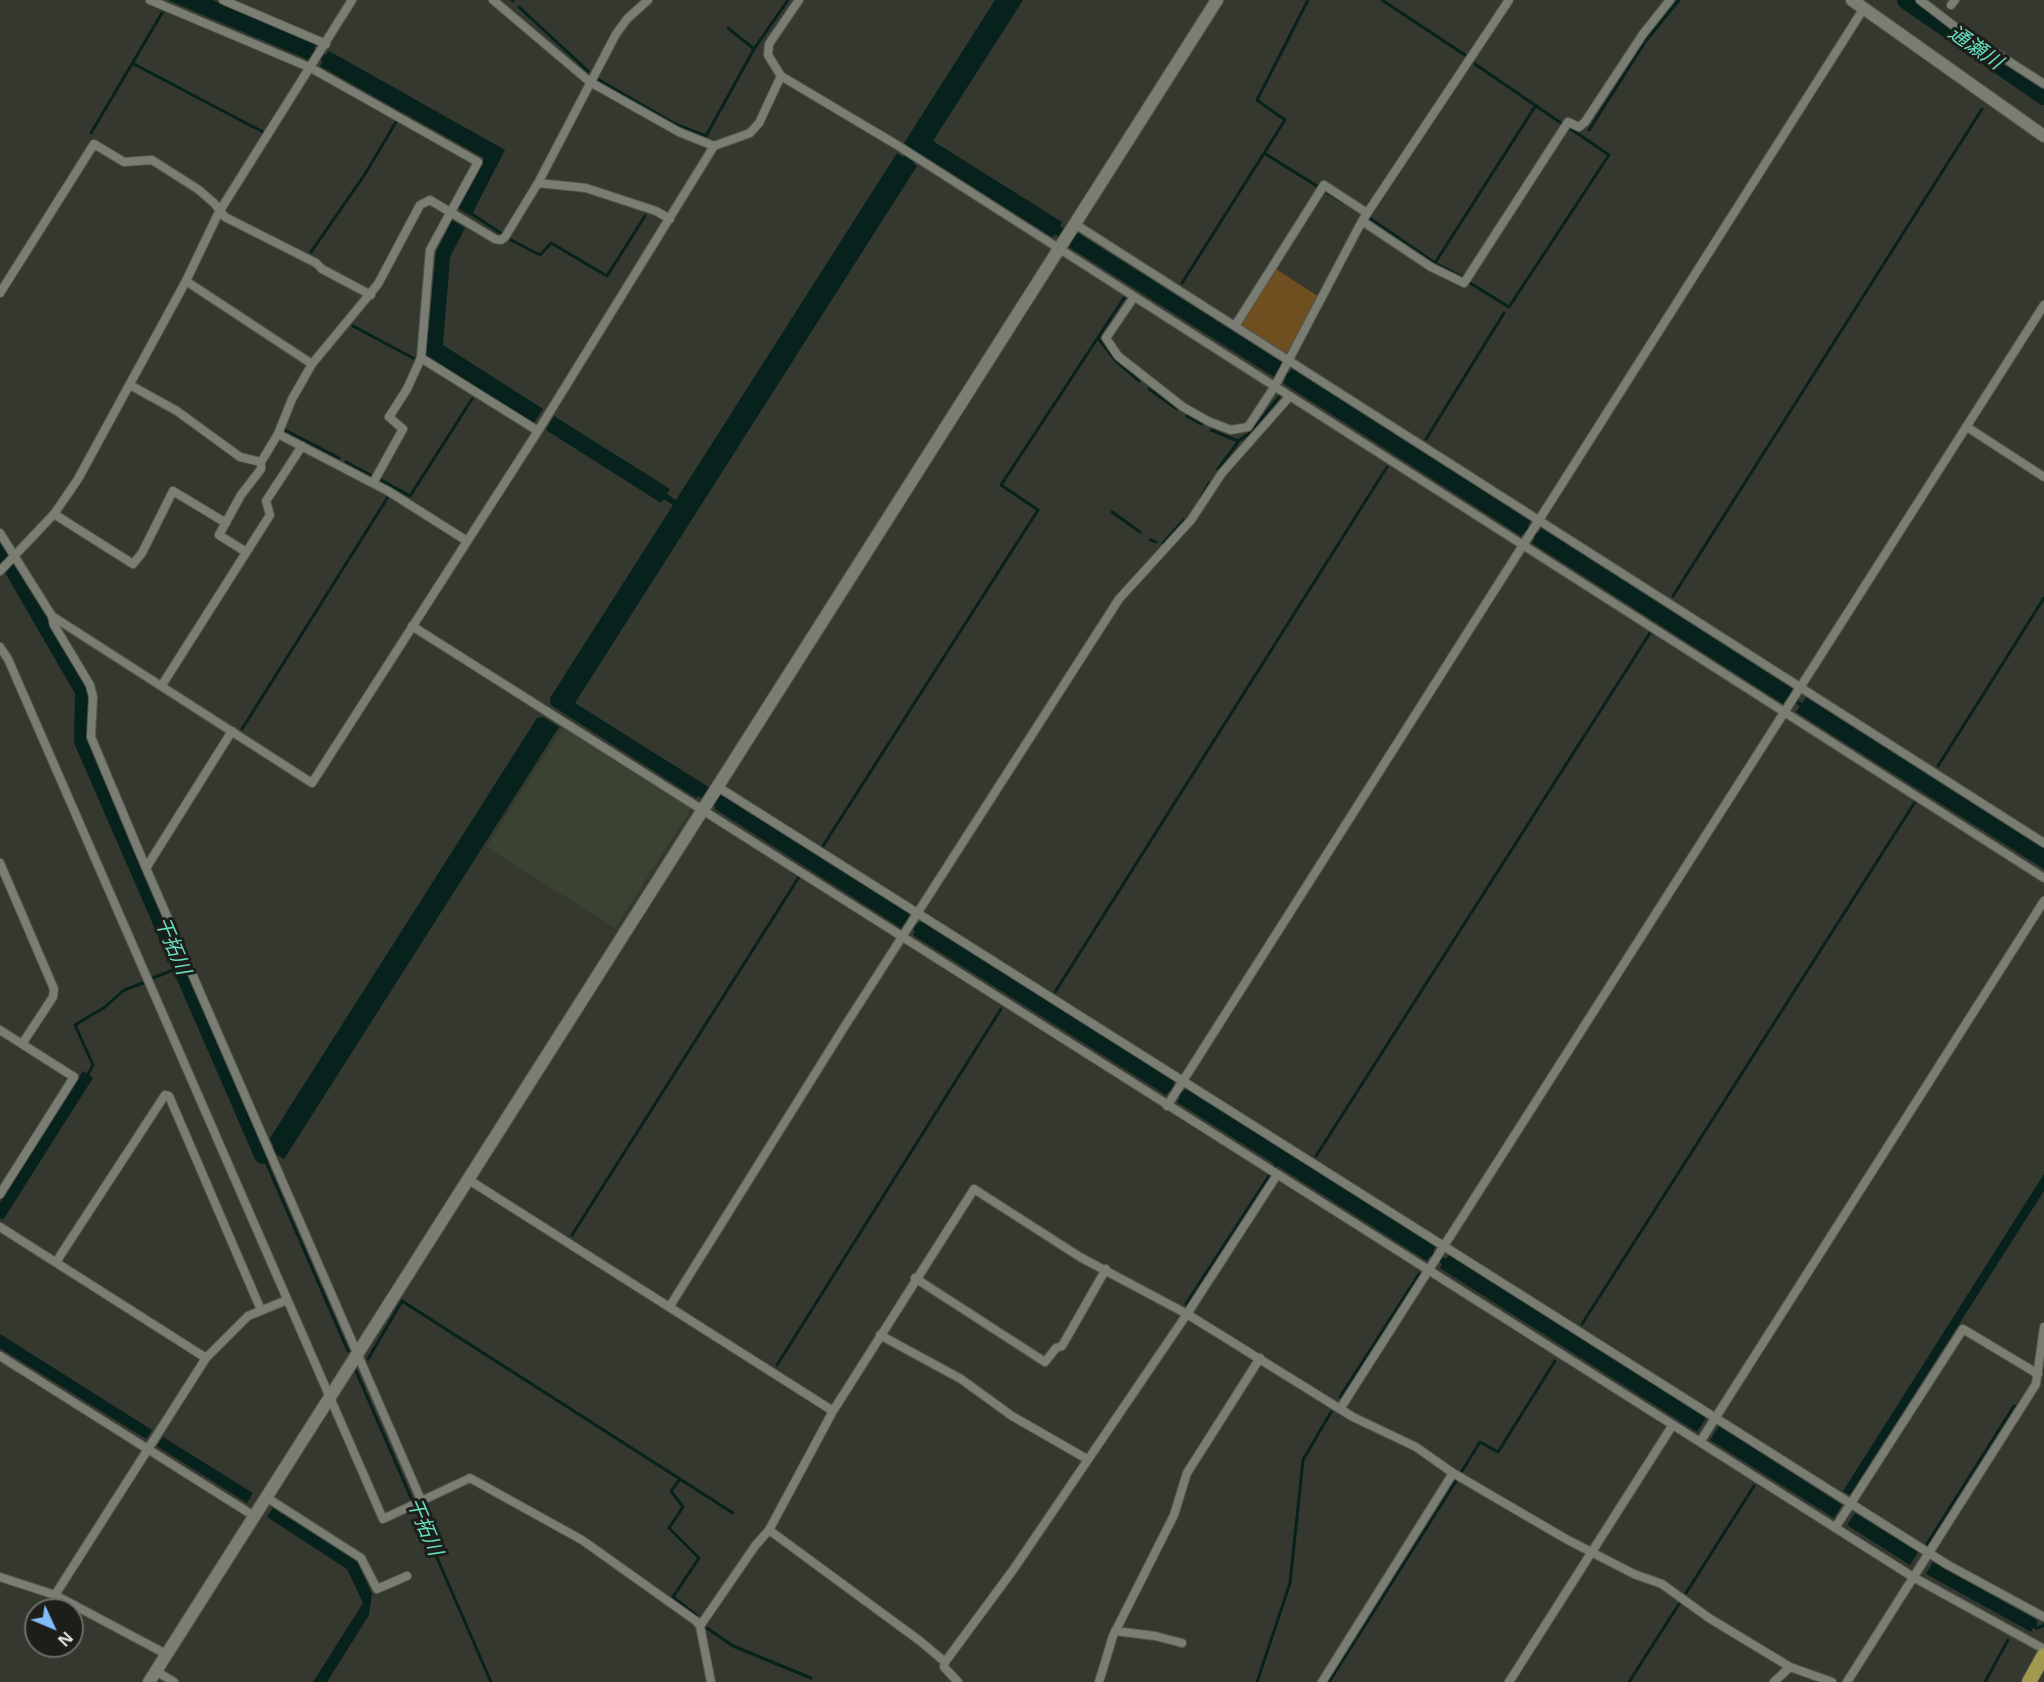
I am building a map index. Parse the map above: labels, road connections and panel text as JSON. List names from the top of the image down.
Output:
{
  "water": ["通瀬川", "干拓川"],
  "north": "bottom right"
}
